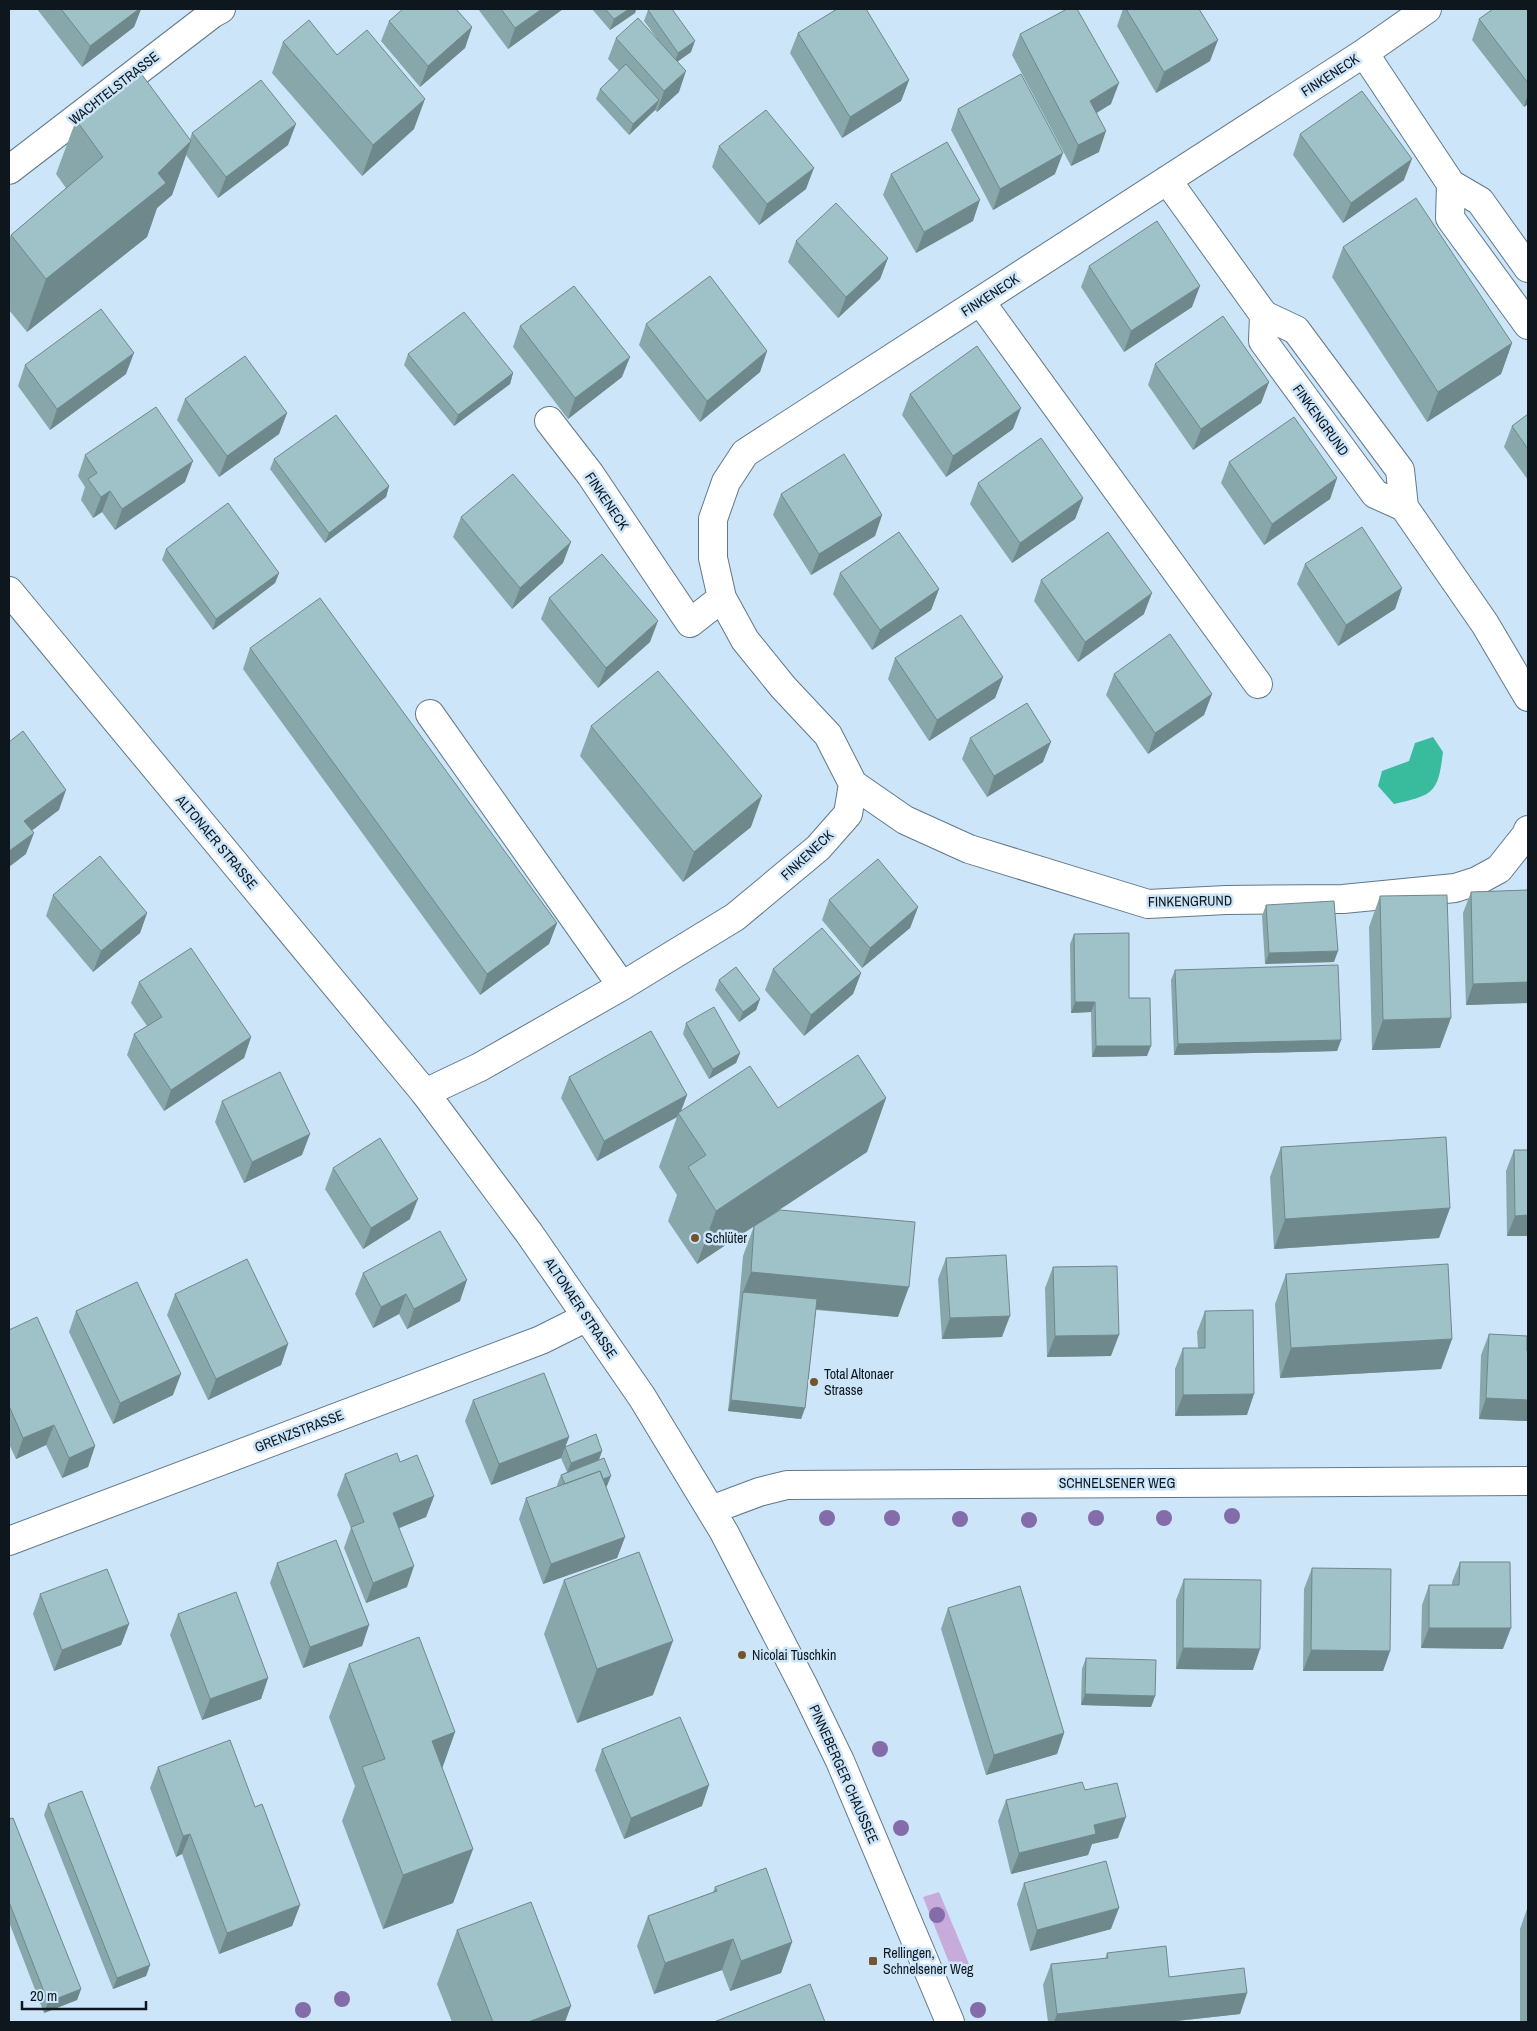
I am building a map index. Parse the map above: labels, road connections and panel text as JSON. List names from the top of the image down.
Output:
{
  "streets": {
    "street": [
      "FINKENECK",
      "WACHTELSTRASSE",
      "FINKENGRUND",
      "ALTONAER STRASSE",
      "GRENZSTRASSE",
      "SCHNELSENER WEG",
      "PINNEBERGER CHAUSSEE"
    ]
  },
  "crossings": [
    ["FINKENECK", "FINKENGRUND"],
    ["ALTONAER STRASSE", "GRENZSTRASSE"],
    ["ALTONAER STRASSE", "SCHNELSENER WEG"],
    ["ALTONAER STRASSE", "PINNEBERGER CHAUSSEE"],
    ["SCHNELSENER WEG", "PINNEBERGER CHAUSSEE"]
  ],
  "places": {
    "other": ["Schlüter", "Total Altonaer Strasse", "Nicolai Tuschkin"],
    "transit": ["Rellingen, Schnelsener Weg"]
  },
  "scale_bar": "20 m"
}
